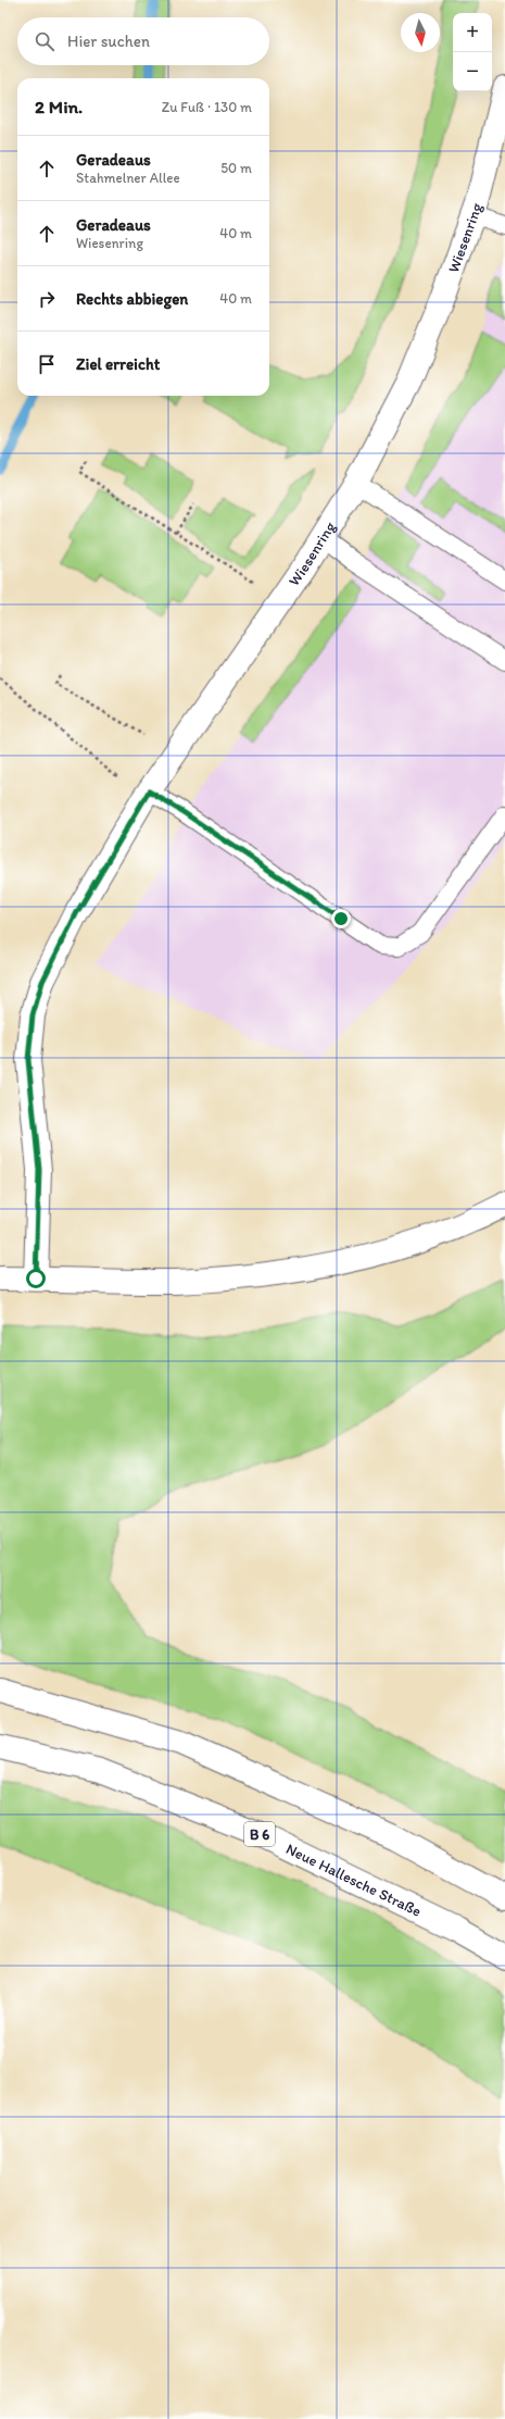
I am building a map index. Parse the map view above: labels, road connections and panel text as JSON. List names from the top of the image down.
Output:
{
  "streets": {
    "street": ["Wiesenring", "B 6", "Neue Hallesche Straße"]
  },
  "north": "bottom",
  "page": {
    "map_buttons": ["+", "−"],
    "search": "Hier suchen",
    "heading": ["2 Min.", "Zu Fuß · 130 m"],
    "list": [
      ["Geradeaus", "Stahmelner Allee", "50 m"],
      ["Geradeaus", "Wiesenring", "40 m"],
      ["Rechts abbiegen", "40 m"],
      "Ziel erreicht"
    ]
  }
}
